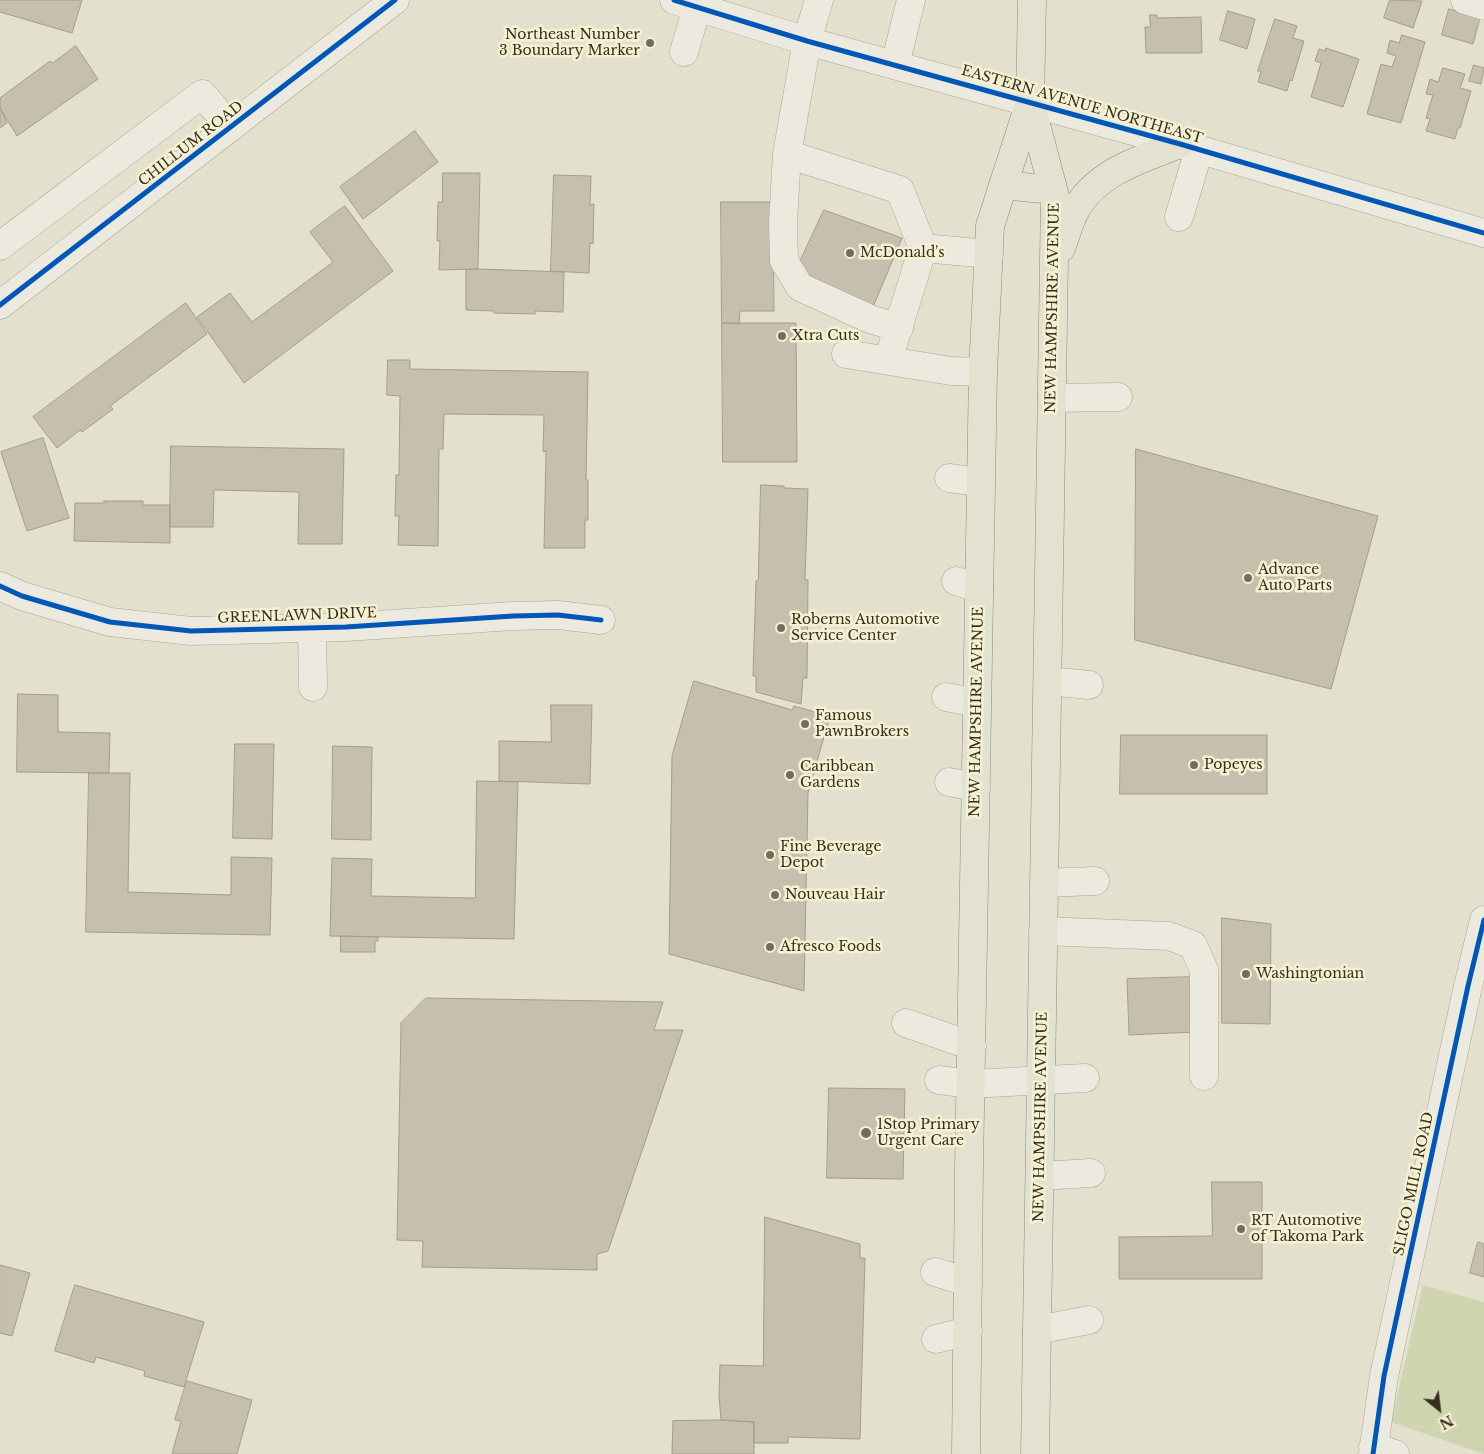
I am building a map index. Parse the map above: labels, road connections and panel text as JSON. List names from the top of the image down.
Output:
{
  "streets": {
    "main road": ["NEW HAMPSHIRE AVENUE"],
    "street": [
      "EASTERN AVENUE NORTHEAST",
      "CHILLUM ROAD",
      "GREENLAWN DRIVE",
      "SLIGO MILL ROAD"
    ]
  },
  "crossings": [
    ["EASTERN AVENUE NORTHEAST", "NEW HAMPSHIRE AVENUE"]
  ],
  "places": [
    "Northeast Number 3 Boundary Marker",
    "McDonald's",
    "Xtra Cuts",
    "Advance Auto Parts",
    "Roberns Automotive Service Center",
    "Famous PawnBrokers",
    "Popeyes",
    "Caribbean Gardens",
    "Fine Beverage Depot",
    "Nouveau Hair",
    "Afresco Foods",
    "Washingtonian",
    "1Stop Primary Urgent Care",
    "RT Automotive of Takoma Park"
  ],
  "north": "bottom right"
}
